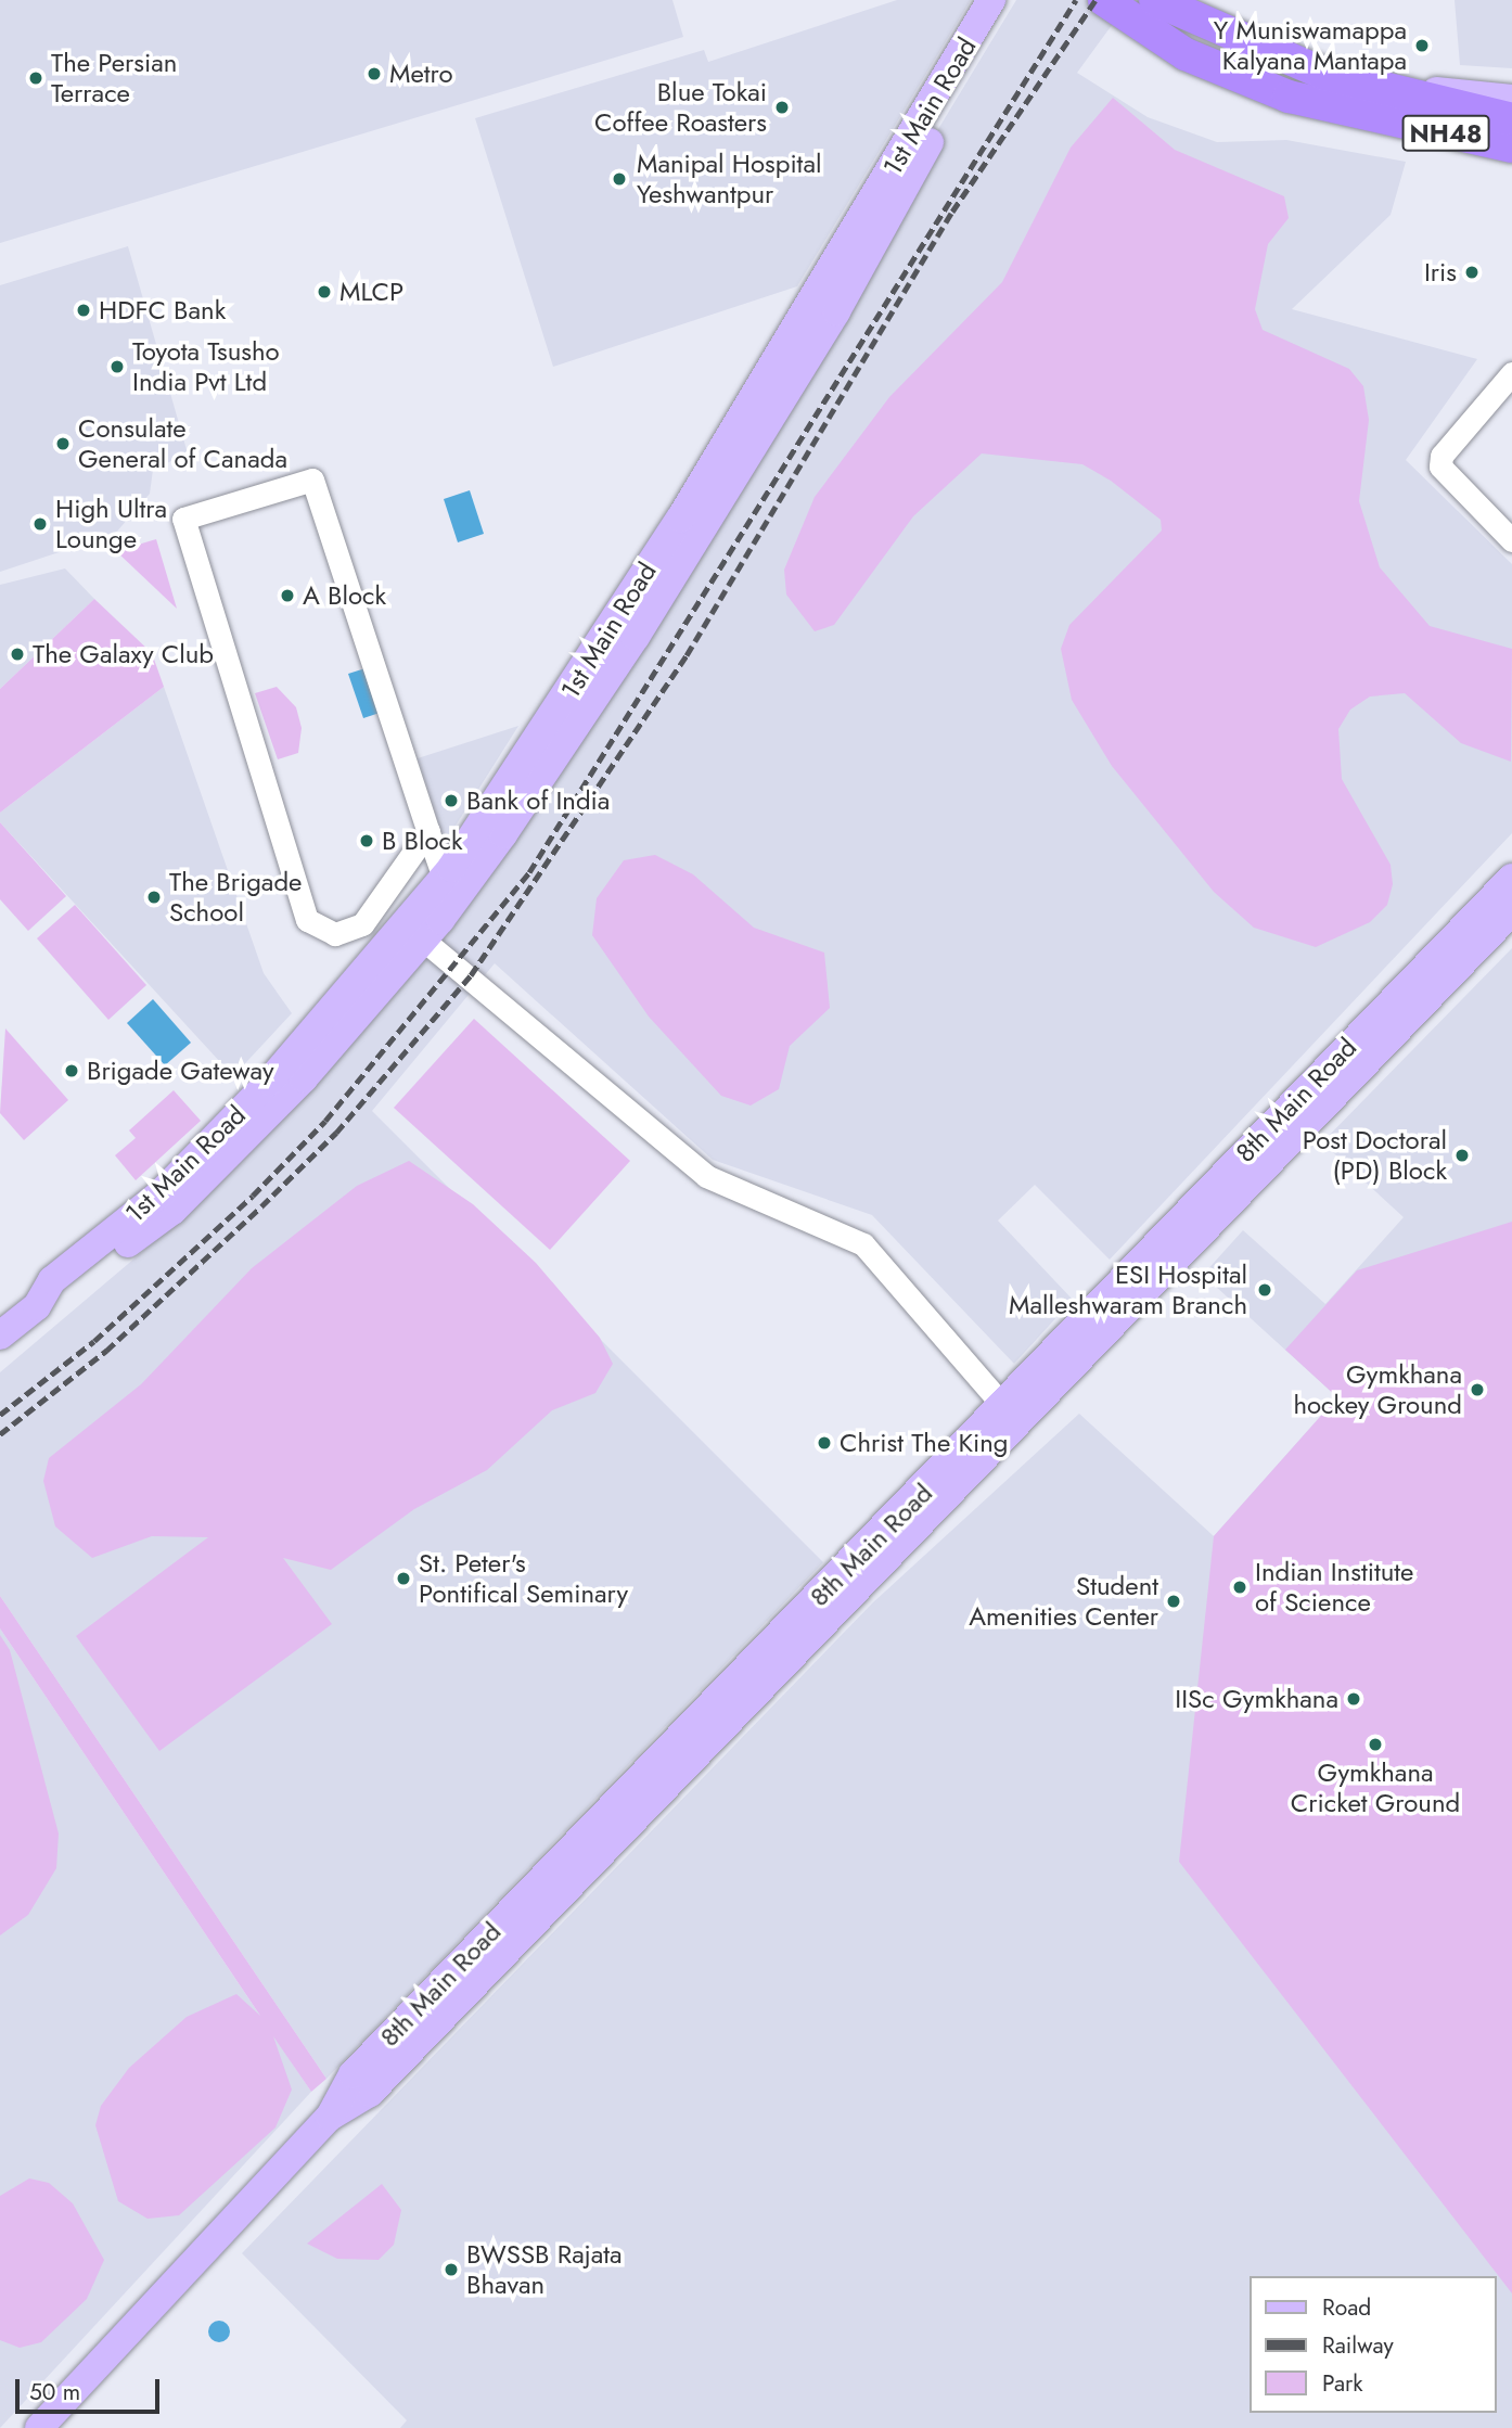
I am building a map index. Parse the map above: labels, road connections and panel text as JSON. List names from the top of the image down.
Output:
{
  "streets": {
    "highway": ["NH48"],
    "main road": ["1st Main Road", "8th Main Road"]
  },
  "places": [
    "Y Muniswamappa Kalyana Mantapa",
    "Metro",
    "The Persian Terrace",
    "Blue Tokai Coffee Roasters",
    "Manipal Hospital Yeshwantpur",
    "Iris",
    "MLCP",
    "HDFC Bank",
    "Toyota Tsusho India Pvt Ltd",
    "Consulate General of Canada",
    "High Ultra Lounge",
    "A Block",
    "The Galaxy Club",
    "Bank of India",
    "B Block",
    "The Brigade School",
    "Brigade Gateway",
    "Post Doctoral (PD) Block",
    "ESI Hospital Malleshwaram Branch",
    "Gymkhana hockey Ground",
    "Christ The King",
    "St. Peter's Pontifical Seminary",
    "Indian Institute of Science",
    "Student Amenities Center",
    "IISc Gymkhana",
    "Gymkhana Cricket Ground",
    "BWSSB Rajata Bhavan"
  ],
  "legend": ["Road", "Railway", "Park"],
  "scale_bar": "50 m"
}
